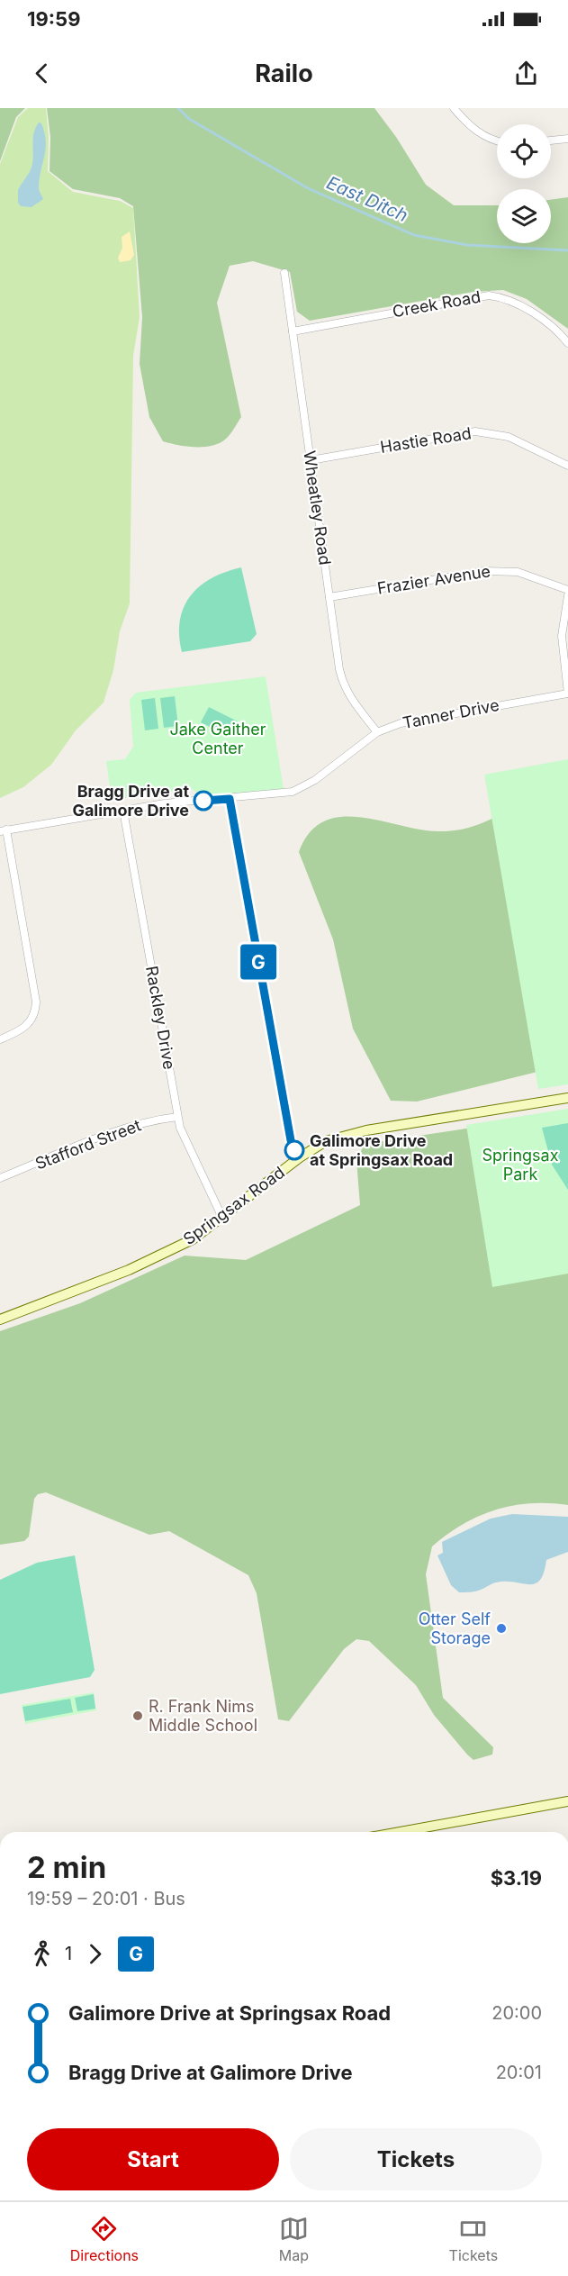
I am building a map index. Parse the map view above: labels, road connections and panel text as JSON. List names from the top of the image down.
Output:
{
  "streets": {
    "street": [
      "Creek Road",
      "Hastie Road",
      "Wheatley Road",
      "Frazier Avenue",
      "Tanner Drive",
      "Rackley Drive",
      "Stafford Street",
      "Springsax Road"
    ]
  },
  "crossings": [
    ["Creek Road", "Wheatley Road"],
    ["Hastie Road", "Wheatley Road"],
    ["Wheatley Road", "Frazier Avenue"],
    ["Wheatley Road", "Tanner Drive"],
    ["Tanner Drive", "Rackley Drive"],
    ["Rackley Drive", "Stafford Street"],
    ["Rackley Drive", "Springsax Road"]
  ],
  "water": ["East Ditch"],
  "parks": ["Jake Gaither Center", "Springsax Park"],
  "places": [
    "Bragg Drive at Galimore Drive",
    "Galimore Drive at Springsax Road",
    "Otter Self Storage",
    "R. Frank Nims Middle School"
  ],
  "lines": ["bus line G"],
  "page": {
    "status": "19:59",
    "header": "Railo",
    "on_map": "G",
    "heading": ["2 min", "19:59 – 20:01 · Bus", "$3.19"],
    "legs": ["1", "G"],
    "list": [
      {
        "name": "Galimore Drive at Springsax Road",
        "value": "20:00"
      },
      {
        "name": "Bragg Drive at Galimore Drive",
        "value": "20:01"
      }
    ],
    "buttons": ["Start", "Tickets"],
    "tabs": ["Directions", "Map", "Tickets"]
  }
}
